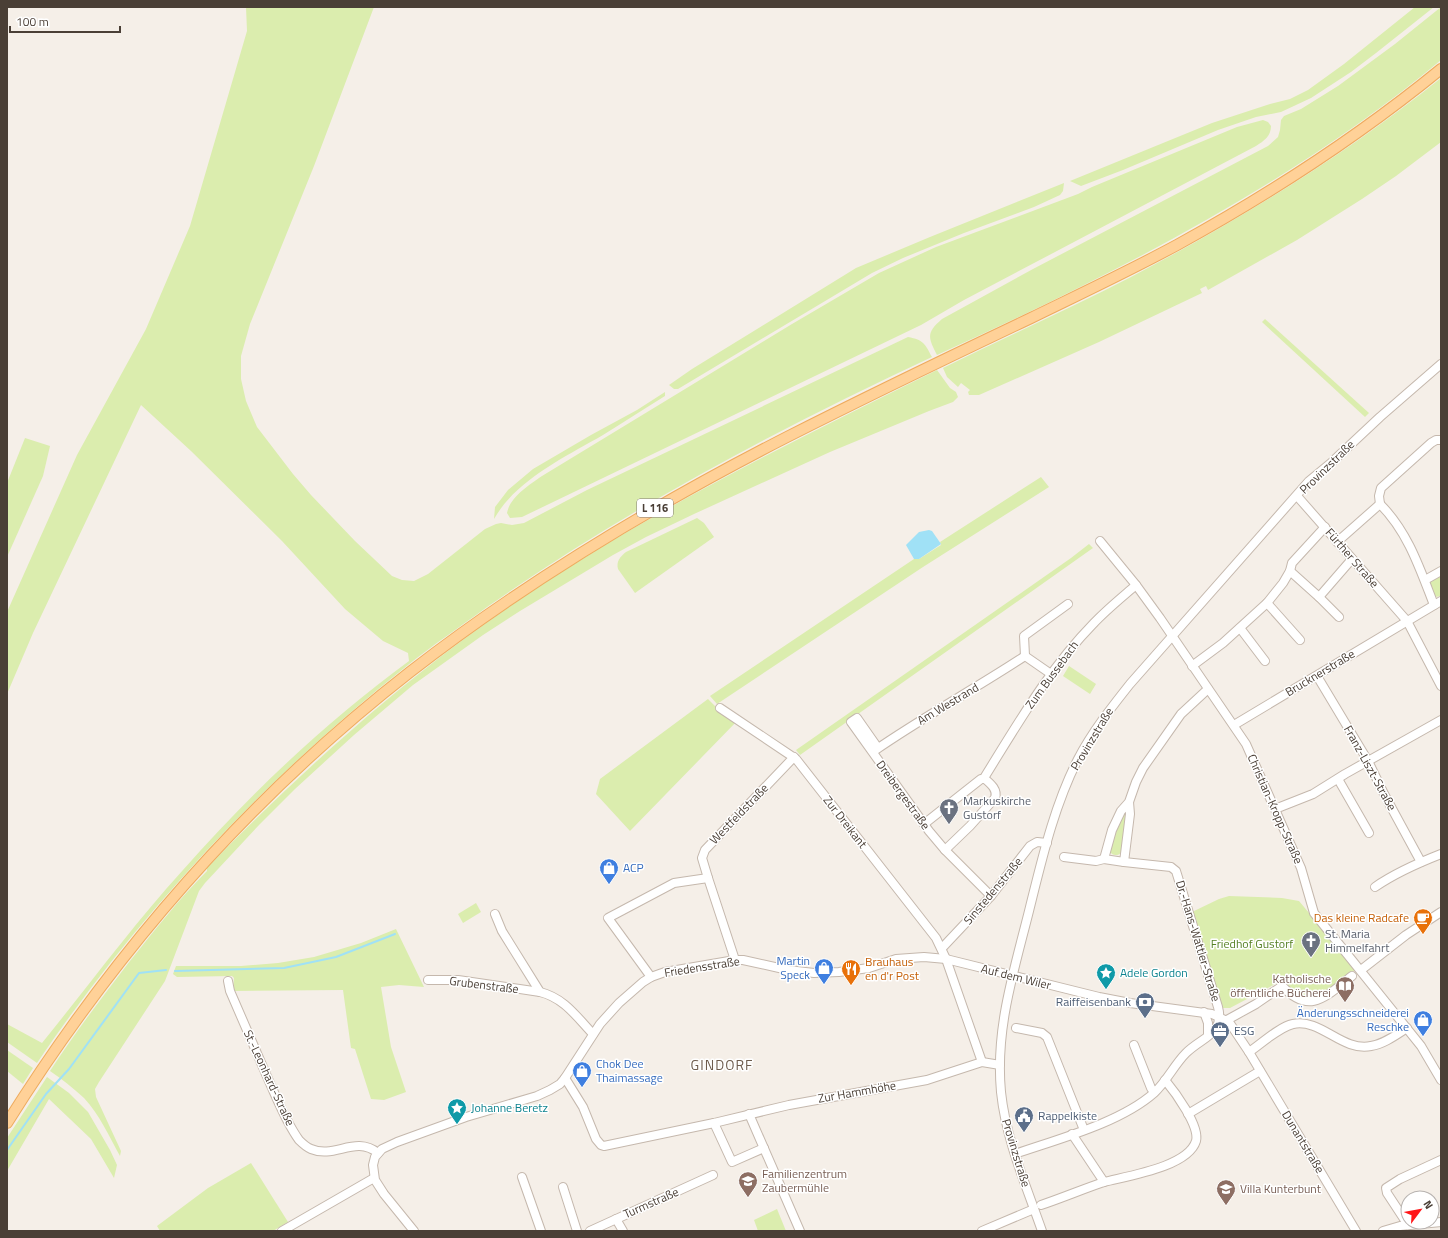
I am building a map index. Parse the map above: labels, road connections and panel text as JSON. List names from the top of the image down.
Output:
{
  "streets": {
    "main road": ["L 116"],
    "street": [
      "Provinzstraße",
      "Fürther Straße",
      "Brucknerstraße",
      "Zum Bussebach",
      "Am Westrand",
      "Franz-Liszt-Straße",
      "Dreibergestraße",
      "Christian-Kropp-Straße",
      "Westfeldstraße",
      "Zur Dreikant",
      "Sinstedenstraße",
      "Dr.-Hans-Wattler-Straße",
      "Friedensstraße",
      "Auf dem Wiler",
      "Grubenstraße",
      "St.-Leonhard-Straße",
      "Zur Hammhöhe",
      "Dunantstraße",
      "Turmstraße"
    ]
  },
  "crossings": [
    ["Provinzstraße", "Fürther Straße"],
    ["Provinzstraße", "Christian-Kropp-Straße"],
    ["Provinzstraße", "Sinstedenstraße"],
    ["Provinzstraße", "Auf dem Wiler"],
    ["Provinzstraße", "Zur Hammhöhe"],
    ["Fürther Straße", "Brucknerstraße"],
    ["Brucknerstraße", "Franz-Liszt-Straße"],
    ["Brucknerstraße", "Christian-Kropp-Straße"],
    ["Zum Bussebach", "Christian-Kropp-Straße"],
    ["Am Westrand", "Dreibergestraße"],
    ["Dreibergestraße", "Sinstedenstraße"],
    ["Westfeldstraße", "Zur Dreikant"],
    ["Westfeldstraße", "Friedensstraße"],
    ["Zur Dreikant", "Sinstedenstraße"],
    ["Zur Dreikant", "Friedensstraße"],
    ["Zur Dreikant", "Auf dem Wiler"],
    ["Dr.-Hans-Wattler-Straße", "Auf dem Wiler"],
    ["Friedensstraße", "Auf dem Wiler"],
    ["Friedensstraße", "Grubenstraße"],
    ["Friedensstraße", "St.-Leonhard-Straße"],
    ["Friedensstraße", "Zur Hammhöhe"]
  ],
  "districts": ["GINDORF"],
  "parks": ["Friedhof Gustorf"],
  "places": {
    "church": ["Markuskirche Gustorf", "St. Maria Himmelfahrt"],
    "shop": [
      "ACP",
      "Martin Speck",
      "Änderungsschneiderei Reschke",
      "Chok Dee Thaimassage"
    ],
    "cafe": ["Das kleine Radcafe"],
    "restaurant": ["Brauhaus en d'r Post"],
    "place": ["Adele Gordon", "Johanne Beretz"],
    "library": ["Katholische öffentliche Bücherei"],
    "bank": ["Raiffeisenbank"],
    "office": ["ESG"],
    "public building": ["Rappelkiste"],
    "school or university": ["Familienzentrum Zaubermühle", "Villa Kunterbunt"]
  },
  "scale_bar": "100 m",
  "north": "top right"
}
